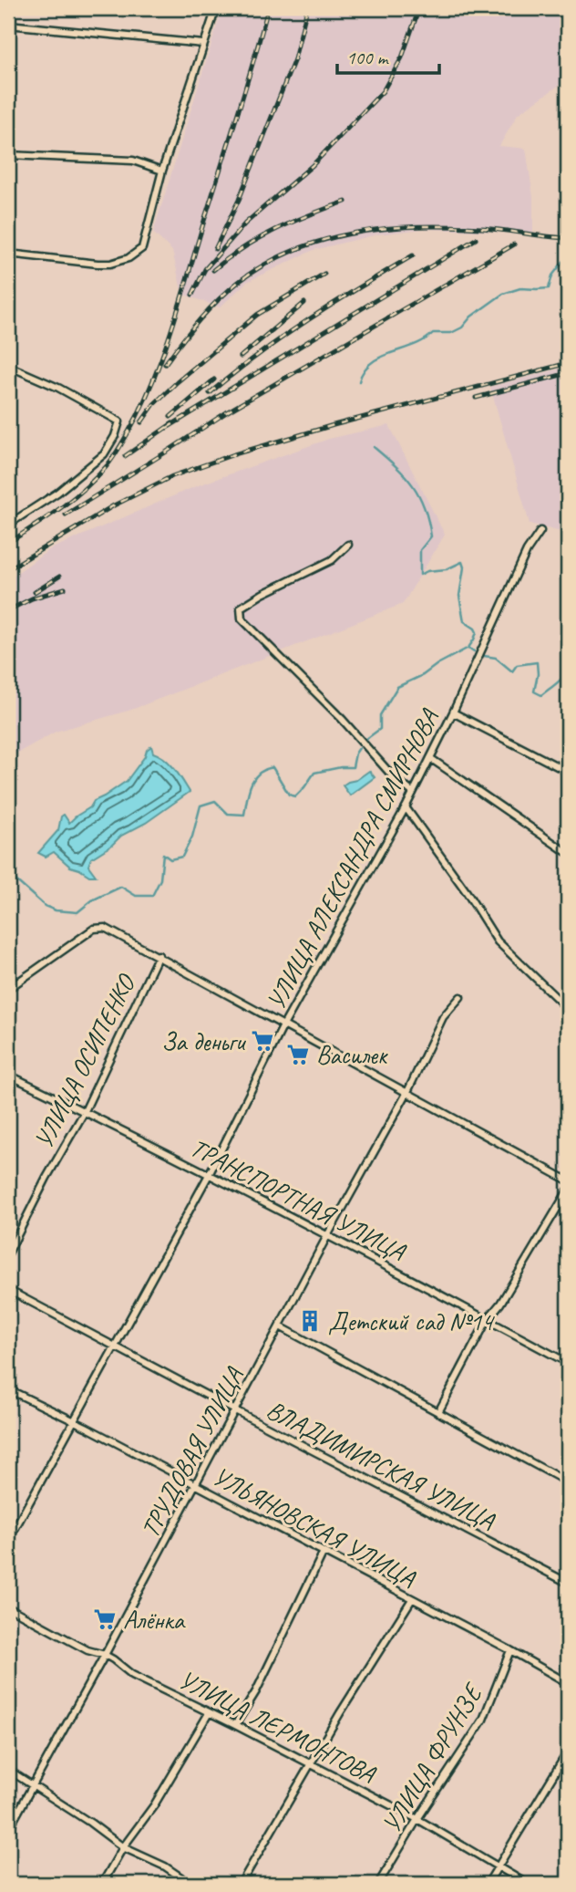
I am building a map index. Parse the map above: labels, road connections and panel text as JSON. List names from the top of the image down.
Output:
{
  "streets": {
    "street": [
      "УЛИЦА АЛЕКСАНДРА СМИРНОВА",
      "УЛИЦА ОСИПЕНКО",
      "ТРАНСПОРТНАЯ УЛИЦА",
      "ТРУДОВАЯ УЛИЦА",
      "ВЛАДИМИРСКАЯ УЛИЦА",
      "УЛЬЯНОВСКАЯ УЛИЦА",
      "УЛИЦА ЛЕРМОНТОВА",
      "УЛИЦА ФРУНЗЕ"
    ]
  },
  "crossings": [
    ["УЛИЦА АЛЕКСАНДРА СМИРНОВА", "ТРАНСПОРТНАЯ УЛИЦА"],
    ["УЛИЦА АЛЕКСАНДРА СМИРНОВА", "ВЛАДИМИРСКАЯ УЛИЦА"],
    ["УЛИЦА АЛЕКСАНДРА СМИРНОВА", "УЛЬЯНОВСКАЯ УЛИЦА"],
    ["УЛИЦА ОСИПЕНКО", "ТРАНСПОРТНАЯ УЛИЦА"],
    ["ТРАНСПОРТНАЯ УЛИЦА", "ТРУДОВАЯ УЛИЦА"],
    ["ТРУДОВАЯ УЛИЦА", "ВЛАДИМИРСКАЯ УЛИЦА"],
    ["ТРУДОВАЯ УЛИЦА", "УЛЬЯНОВСКАЯ УЛИЦА"],
    ["ТРУДОВАЯ УЛИЦА", "УЛИЦА ЛЕРМОНТОВА"],
    ["УЛЬЯНОВСКАЯ УЛИЦА", "УЛИЦА ФРУНЗЕ"],
    ["УЛИЦА ЛЕРМОНТОВА", "УЛИЦА ФРУНЗЕ"]
  ],
  "places": {
    "supermarket": ["За деньги", "Василек", "Алёнка"],
    "building": ["Детский сад №14"]
  },
  "scale_bar": "100 m"
}
